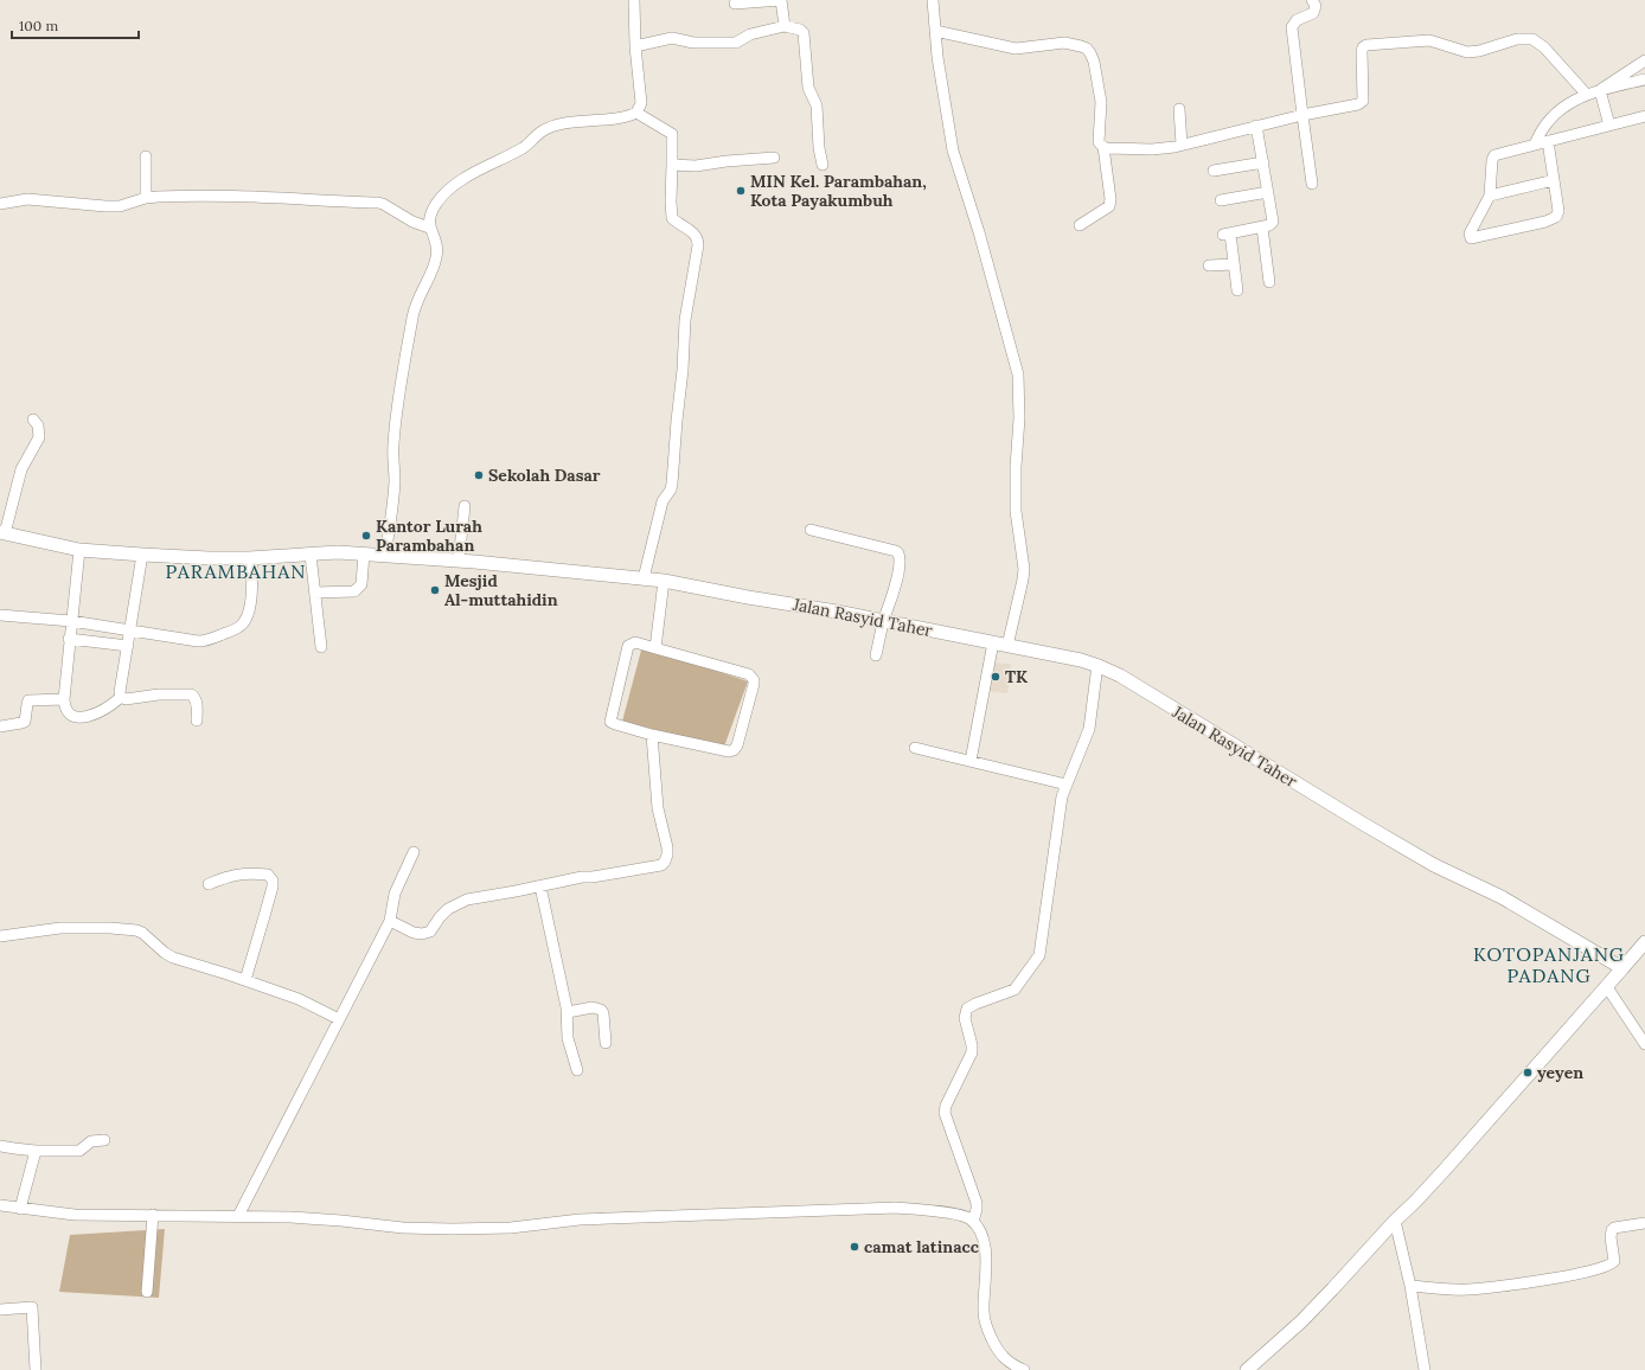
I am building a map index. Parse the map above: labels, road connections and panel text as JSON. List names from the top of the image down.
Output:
{
  "streets": {
    "street": ["Jalan Rasyid Taher"]
  },
  "districts": ["PARAMBAHAN", "KOTOPANJANG PADANG"],
  "places": [
    "MIN Kel. Parambahan, Kota Payakumbuh",
    "Sekolah Dasar",
    "Kantor Lurah Parambahan",
    "Mesjid Al-muttahidin",
    "TK",
    "yeyen",
    "camat latinacc"
  ],
  "scale_bar": "100 m"
}
